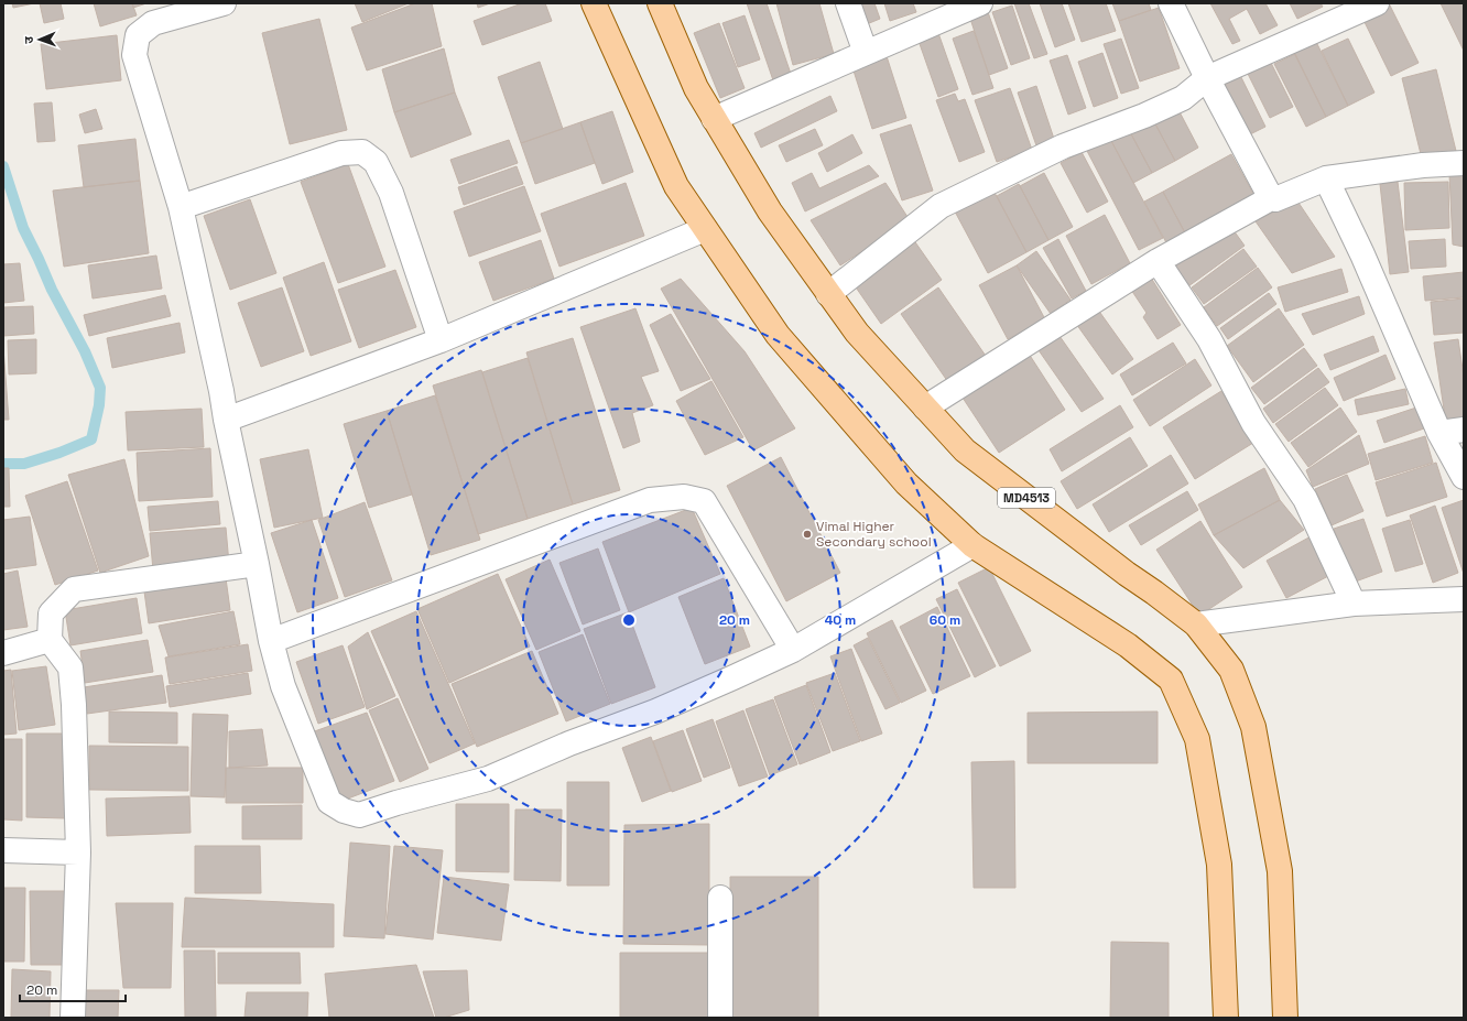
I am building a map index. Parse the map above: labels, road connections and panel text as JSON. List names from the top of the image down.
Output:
{
  "streets": {
    "main road": ["MD4513"]
  },
  "places": ["Vimal Higher Secondary school"],
  "scale_bar": "20 m",
  "north": "left",
  "rings": ["20 m", "40 m", "60 m"]
}
